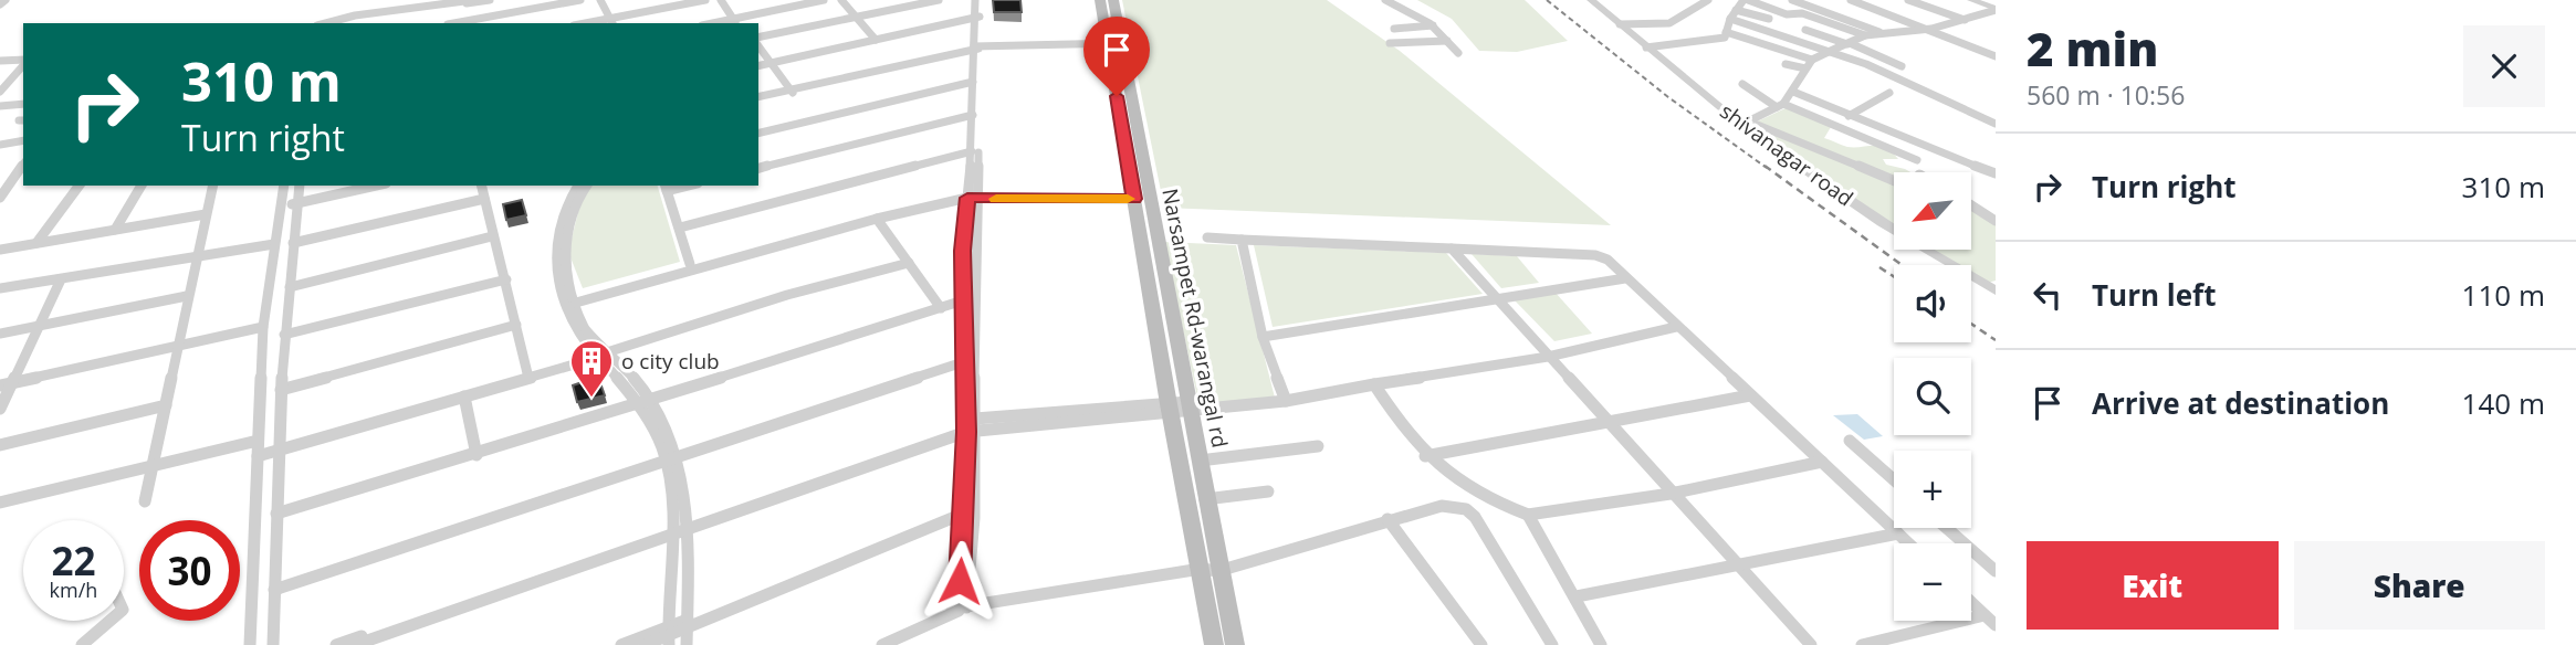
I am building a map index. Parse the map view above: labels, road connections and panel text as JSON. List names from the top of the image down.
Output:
{
  "streets": {
    "main road": ["Narsampet Rd-warangal rd"],
    "street": ["shivanagar road"]
  },
  "places": {
    "building": ["o city club"]
  },
  "north": "bottom left",
  "page": {
    "heading": ["2 min", "560 m · 10:56"],
    "turn": ["310 m", "Turn right"],
    "list": [
      {
        "name": "Turn right",
        "value": "310 m"
      },
      {
        "name": "Turn left",
        "value": "110 m"
      },
      {
        "name": "Arrive at destination",
        "value": "140 m"
      }
    ],
    "map_buttons": ["+", "−"],
    "speed": "22 km/h",
    "limit": "30",
    "buttons": ["Exit", "Share"]
  }
}
